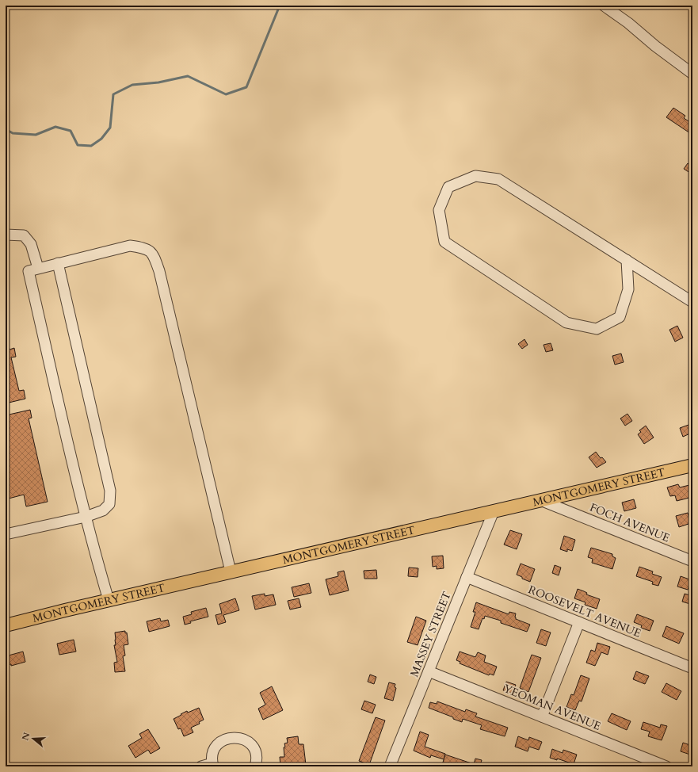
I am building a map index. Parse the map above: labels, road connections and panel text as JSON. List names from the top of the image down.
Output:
{
  "streets": {
    "main road": ["MONTGOMERY STREET"],
    "street": [
      "FOCH AVENUE",
      "ROOSEVELT AVENUE",
      "MASSEY STREET",
      "YEOMAN AVENUE"
    ]
  },
  "crossings": [
    ["MONTGOMERY STREET", "FOCH AVENUE"],
    ["MONTGOMERY STREET", "MASSEY STREET"],
    ["ROOSEVELT AVENUE", "MASSEY STREET"],
    ["MASSEY STREET", "YEOMAN AVENUE"]
  ],
  "north": "left"
}
